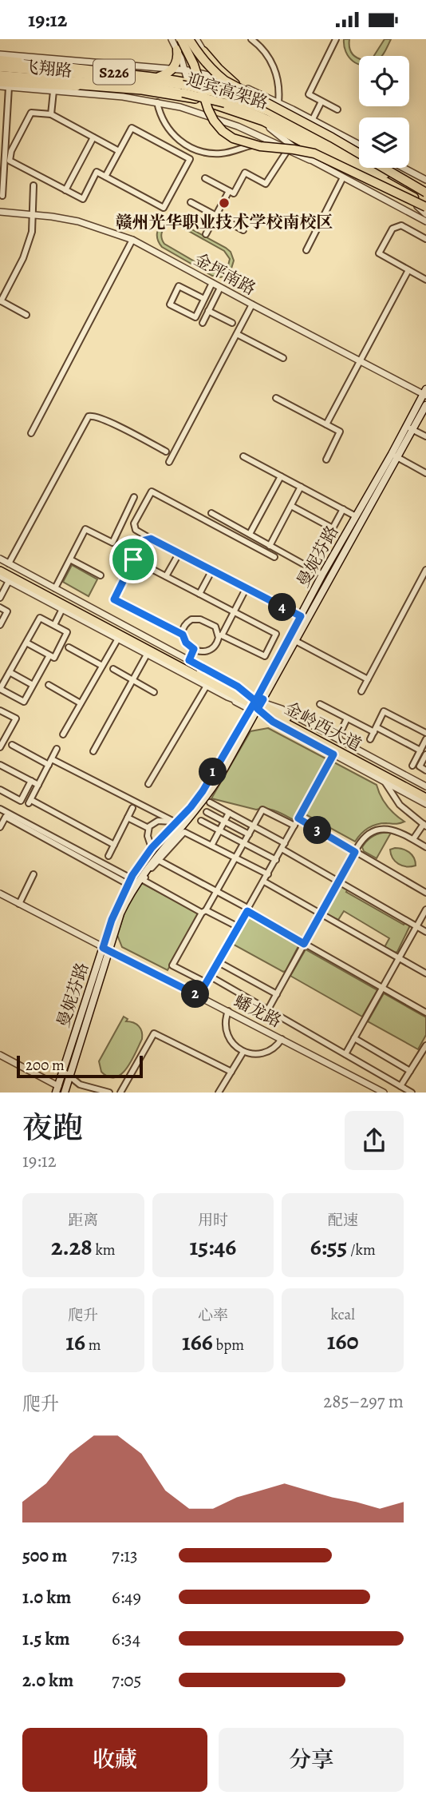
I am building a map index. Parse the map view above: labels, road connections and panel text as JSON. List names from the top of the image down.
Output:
{
  "streets": {
    "highway": ["迎宾高架路"],
    "main road": [
      "飞翔路",
      "S226",
      "曼妮芬路",
      "金岭西大道"
    ],
    "street": ["金坪南路", "蟠龙路"]
  },
  "crossings": [
    ["飞翔路", "S226"],
    ["飞翔路", "迎宾高架路"],
    ["S226", "迎宾高架路"],
    ["金坪南路", "曼妮芬路"],
    ["曼妮芬路", "金岭西大道"],
    ["曼妮芬路", "蟠龙路"]
  ],
  "places": ["赣州光华职业技术学校南校区"],
  "scale_bar": "200 m",
  "page": {
    "status": "19:12",
    "pins": [
      "4",
      "1",
      "3",
      "2"
    ],
    "scale": "200 m",
    "heading": ["夜跑", "19:12"],
    "stats": [
      ["距离", "2.28 km"],
      ["用时", "15:46"],
      ["配速", "6:55 /km"],
      ["爬升", "16 m"],
      ["心率", "166 bpm"],
      ["kcal", "160"]
    ],
    "chart": ["爬升", "285–297 m"],
    "list": [
      {
        "name": "500 m",
        "note": "7:13"
      },
      {
        "name": "1.0 km",
        "note": "6:49"
      },
      {
        "name": "1.5 km",
        "note": "6:34"
      },
      {
        "name": "2.0 km",
        "note": "7:05"
      }
    ],
    "buttons": ["收藏", "分享"]
  }
}
